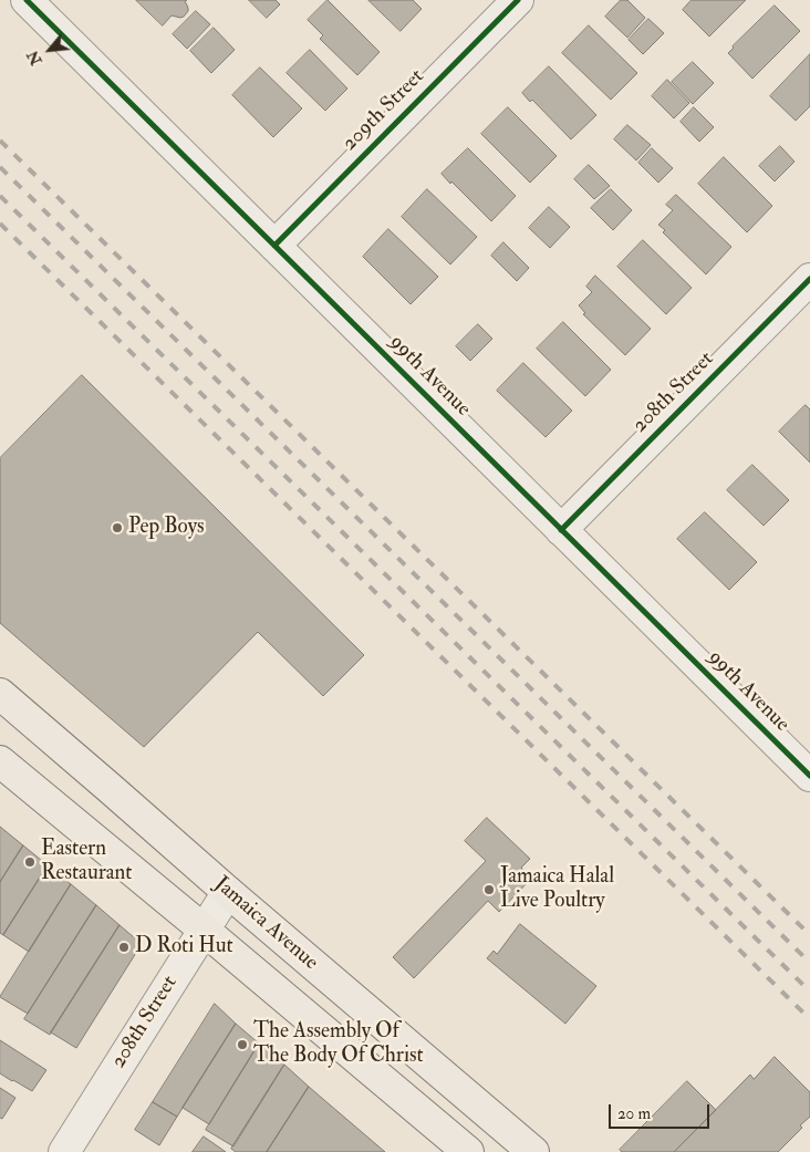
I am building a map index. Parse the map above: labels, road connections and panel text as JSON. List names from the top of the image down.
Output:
{
  "streets": {
    "main road": ["Jamaica Avenue"],
    "street": ["209th Street", "99th Avenue", "208th Street"]
  },
  "crossings": [
    ["209th Street", "99th Avenue"],
    ["99th Avenue", "208th Street"],
    ["208th Street", "Jamaica Avenue"]
  ],
  "places": [
    "Pep Boys",
    "Eastern Restaurant",
    "Jamaica Halal Live Poultry",
    "D Roti Hut",
    "The Assembly Of The Body Of Christ"
  ],
  "scale_bar": "20 m",
  "north": "bottom left"
}
